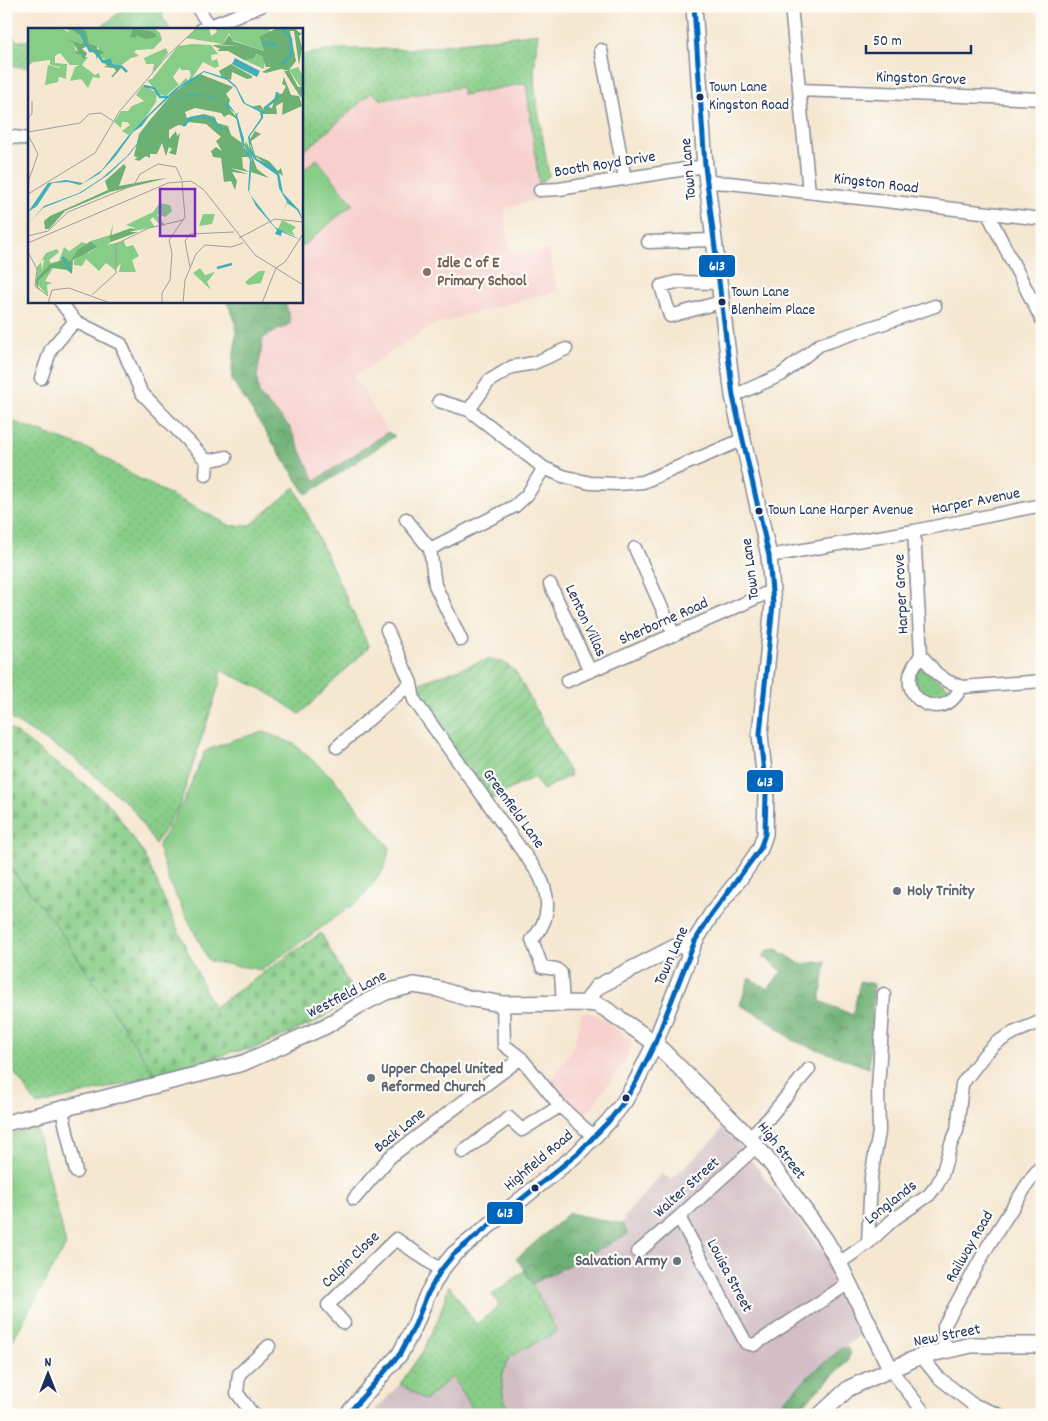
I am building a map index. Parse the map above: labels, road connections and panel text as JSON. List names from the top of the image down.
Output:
{
  "streets": {
    "street": [
      "Kingston Grove",
      "Booth Royd Drive",
      "Town Lane",
      "Kingston Road",
      "Harper Avenue",
      "Harper Grove",
      "Lenton Villas",
      "Sherborne Road",
      "Greenfield Lane",
      "Westfield Lane",
      "Back Lane",
      "High Street",
      "Highfield Road",
      "Walter Street",
      "Longlands",
      "Railway Road",
      "Calpin Close",
      "Louisa Street",
      "New Street"
    ]
  },
  "crossings": [
    ["Booth Royd Drive", "Town Lane"],
    ["Town Lane", "Kingston Road"],
    ["Town Lane", "Harper Avenue"],
    ["Town Lane", "Sherborne Road"],
    ["Town Lane", "High Street"],
    ["Town Lane", "Highfield Road"],
    ["Harper Avenue", "Harper Grove"],
    ["Lenton Villas", "Sherborne Road"],
    ["Greenfield Lane", "Westfield Lane"],
    ["Westfield Lane", "High Street"],
    ["High Street", "Highfield Road"],
    ["High Street", "Walter Street"],
    ["High Street", "Longlands"],
    ["High Street", "Louisa Street"],
    ["High Street", "New Street"],
    ["Highfield Road", "Calpin Close"],
    ["Walter Street", "Louisa Street"],
    ["Railway Road", "New Street"]
  ],
  "places": [
    "Town Lane Kingston Road",
    "Idle C of E Primary School",
    "Town Lane Blenheim Place",
    "Town Lane Harper Avenue",
    "Holy Trinity",
    "Upper Chapel United Reformed Church",
    "Salvation Army"
  ],
  "lines": ["transit line 613"],
  "scale_bar": "50 m",
  "north": "top"
}
